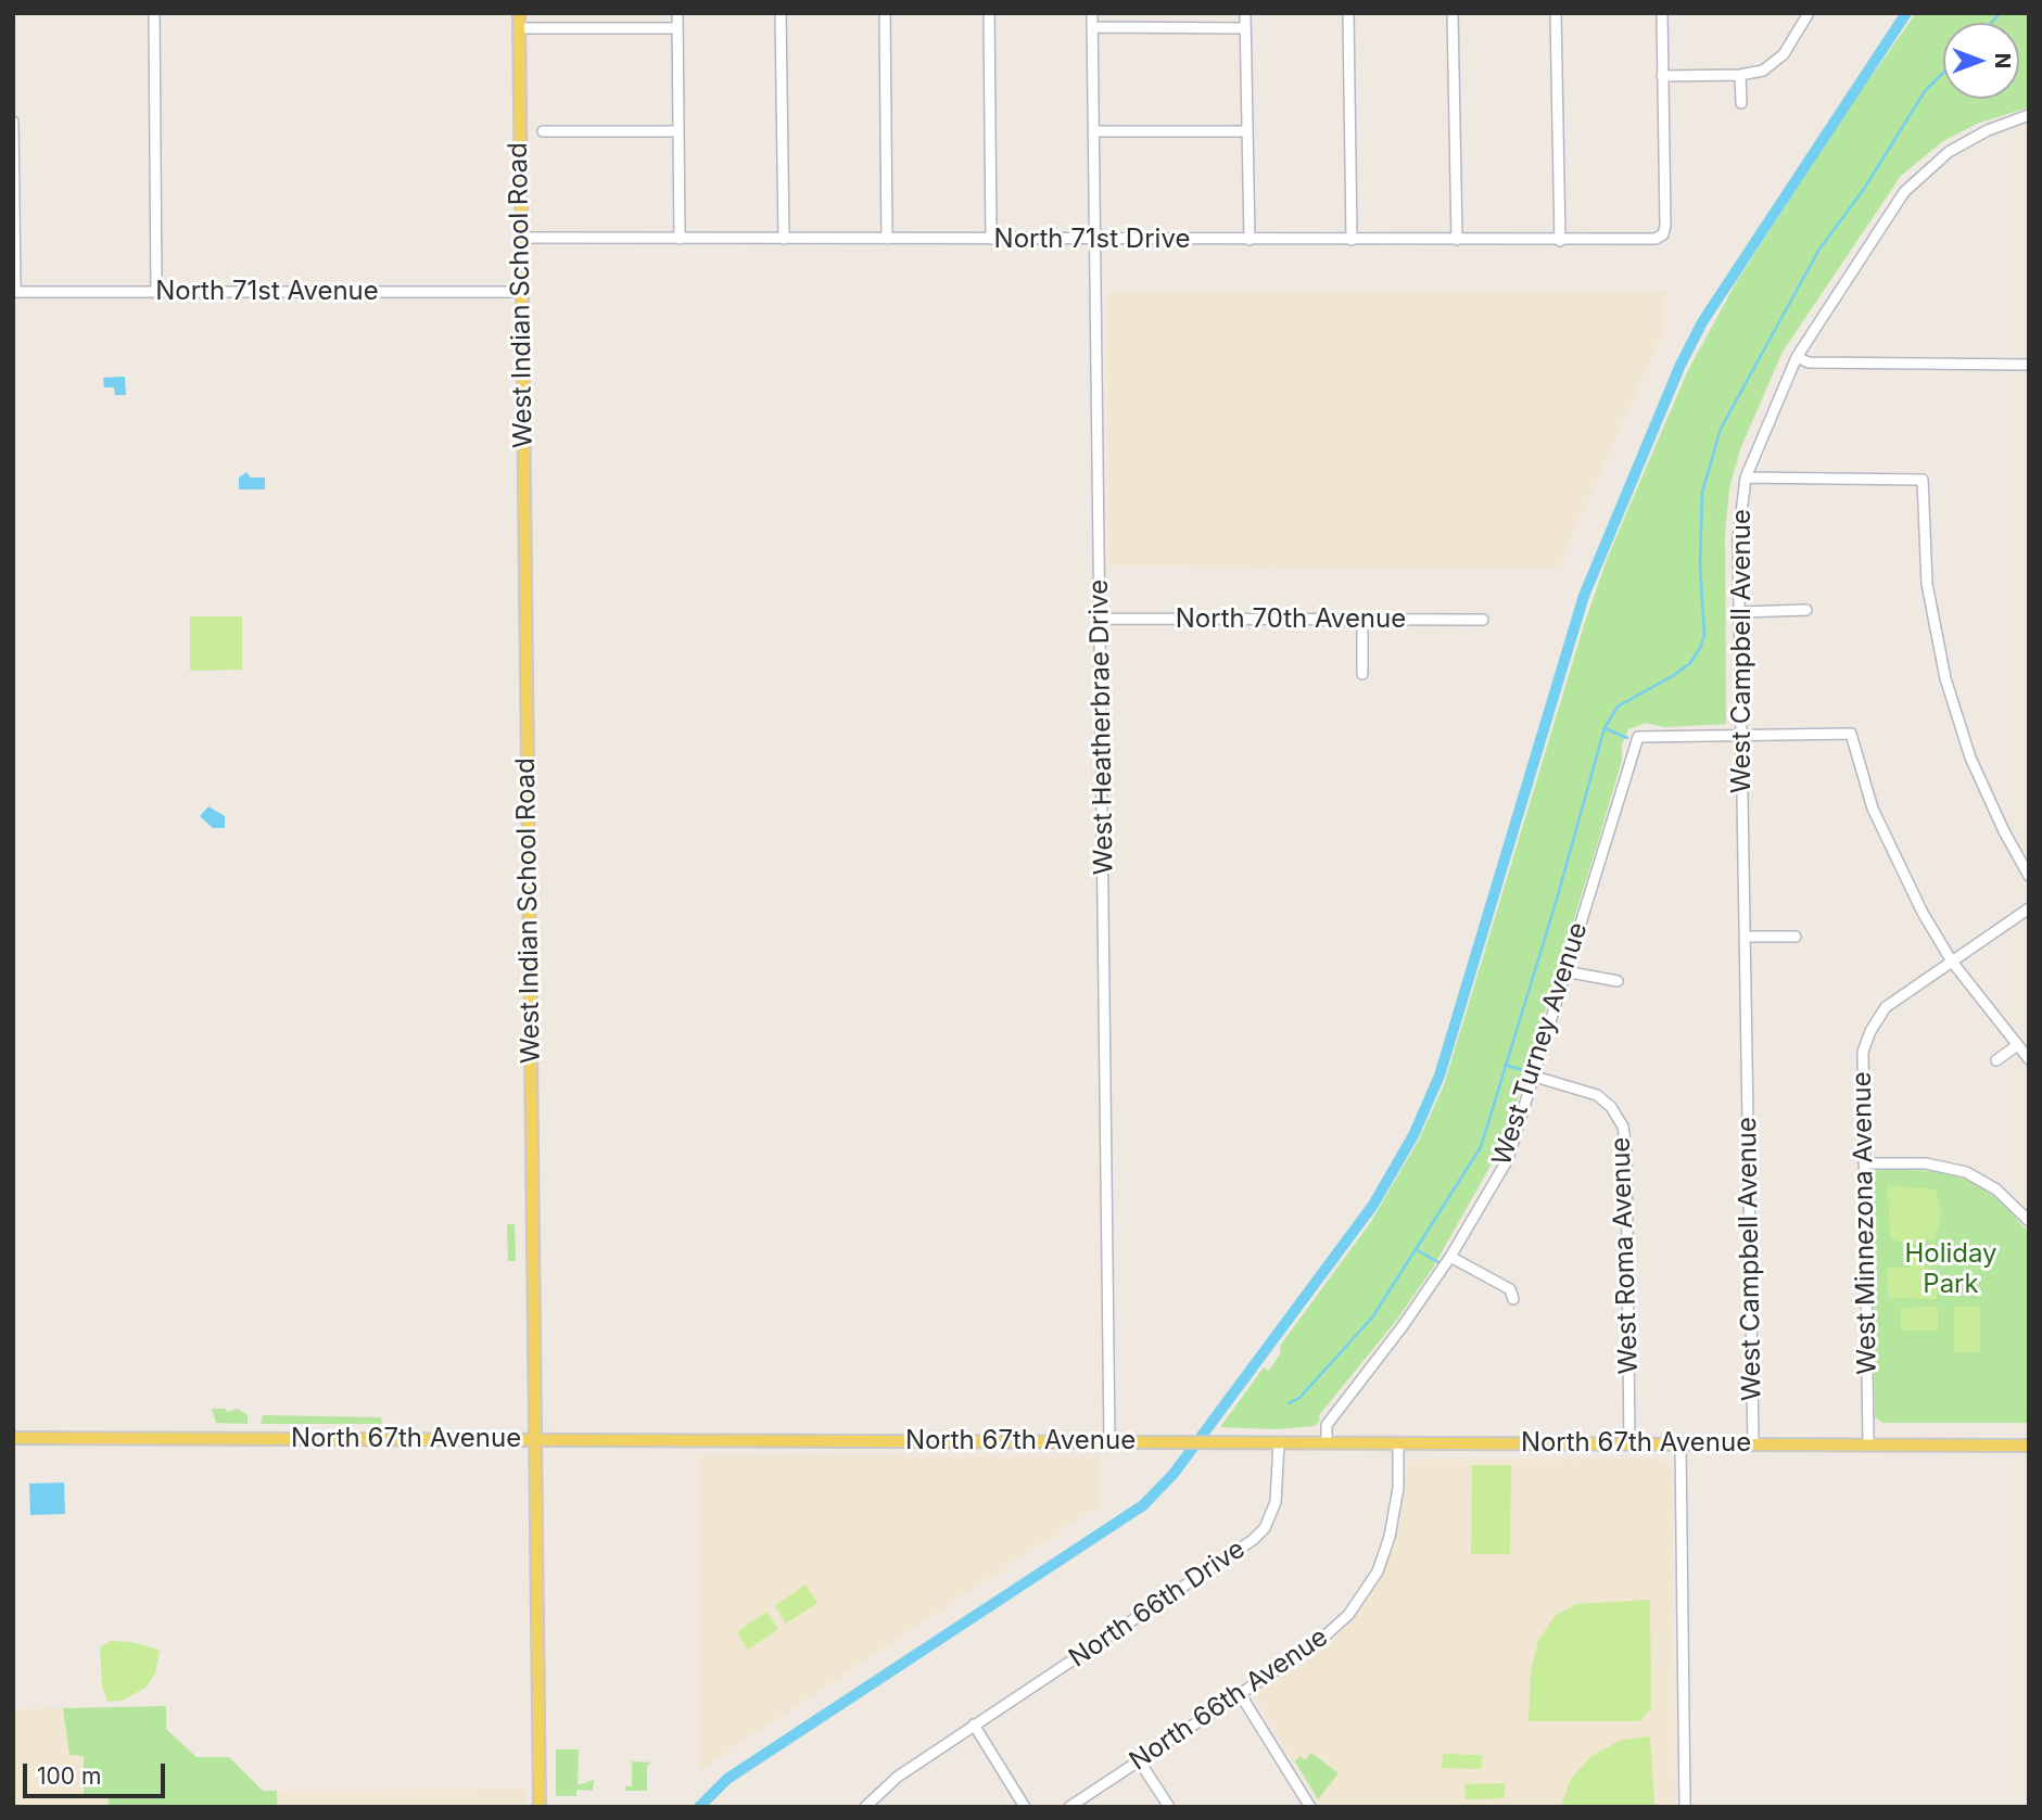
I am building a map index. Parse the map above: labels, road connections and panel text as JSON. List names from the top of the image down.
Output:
{
  "streets": {
    "main road": ["West Indian School Road", "North 67th Avenue"],
    "street": [
      "North 71st Drive",
      "North 71st Avenue",
      "North 70th Avenue",
      "West Campbell Avenue",
      "West Heatherbrae Drive",
      "West Turney Avenue",
      "West Minnezona Avenue",
      "West Roma Avenue",
      "North 66th Drive",
      "North 66th Avenue"
    ]
  },
  "crossings": [
    ["North 71st Drive", "West Indian School Road"],
    ["North 71st Drive", "West Heatherbrae Drive"],
    ["North 71st Avenue", "West Indian School Road"],
    ["West Indian School Road", "North 67th Avenue"],
    ["North 70th Avenue", "West Heatherbrae Drive"],
    ["West Campbell Avenue", "West Turney Avenue"],
    ["West Campbell Avenue", "North 67th Avenue"],
    ["West Heatherbrae Drive", "North 67th Avenue"],
    ["West Turney Avenue", "West Roma Avenue"],
    ["West Turney Avenue", "North 67th Avenue"],
    ["West Minnezona Avenue", "North 67th Avenue"],
    ["West Roma Avenue", "North 67th Avenue"],
    ["North 67th Avenue", "North 66th Drive"],
    ["North 67th Avenue", "North 66th Avenue"]
  ],
  "parks": ["Holiday Park"],
  "scale_bar": "100 m",
  "north": "right"
}
